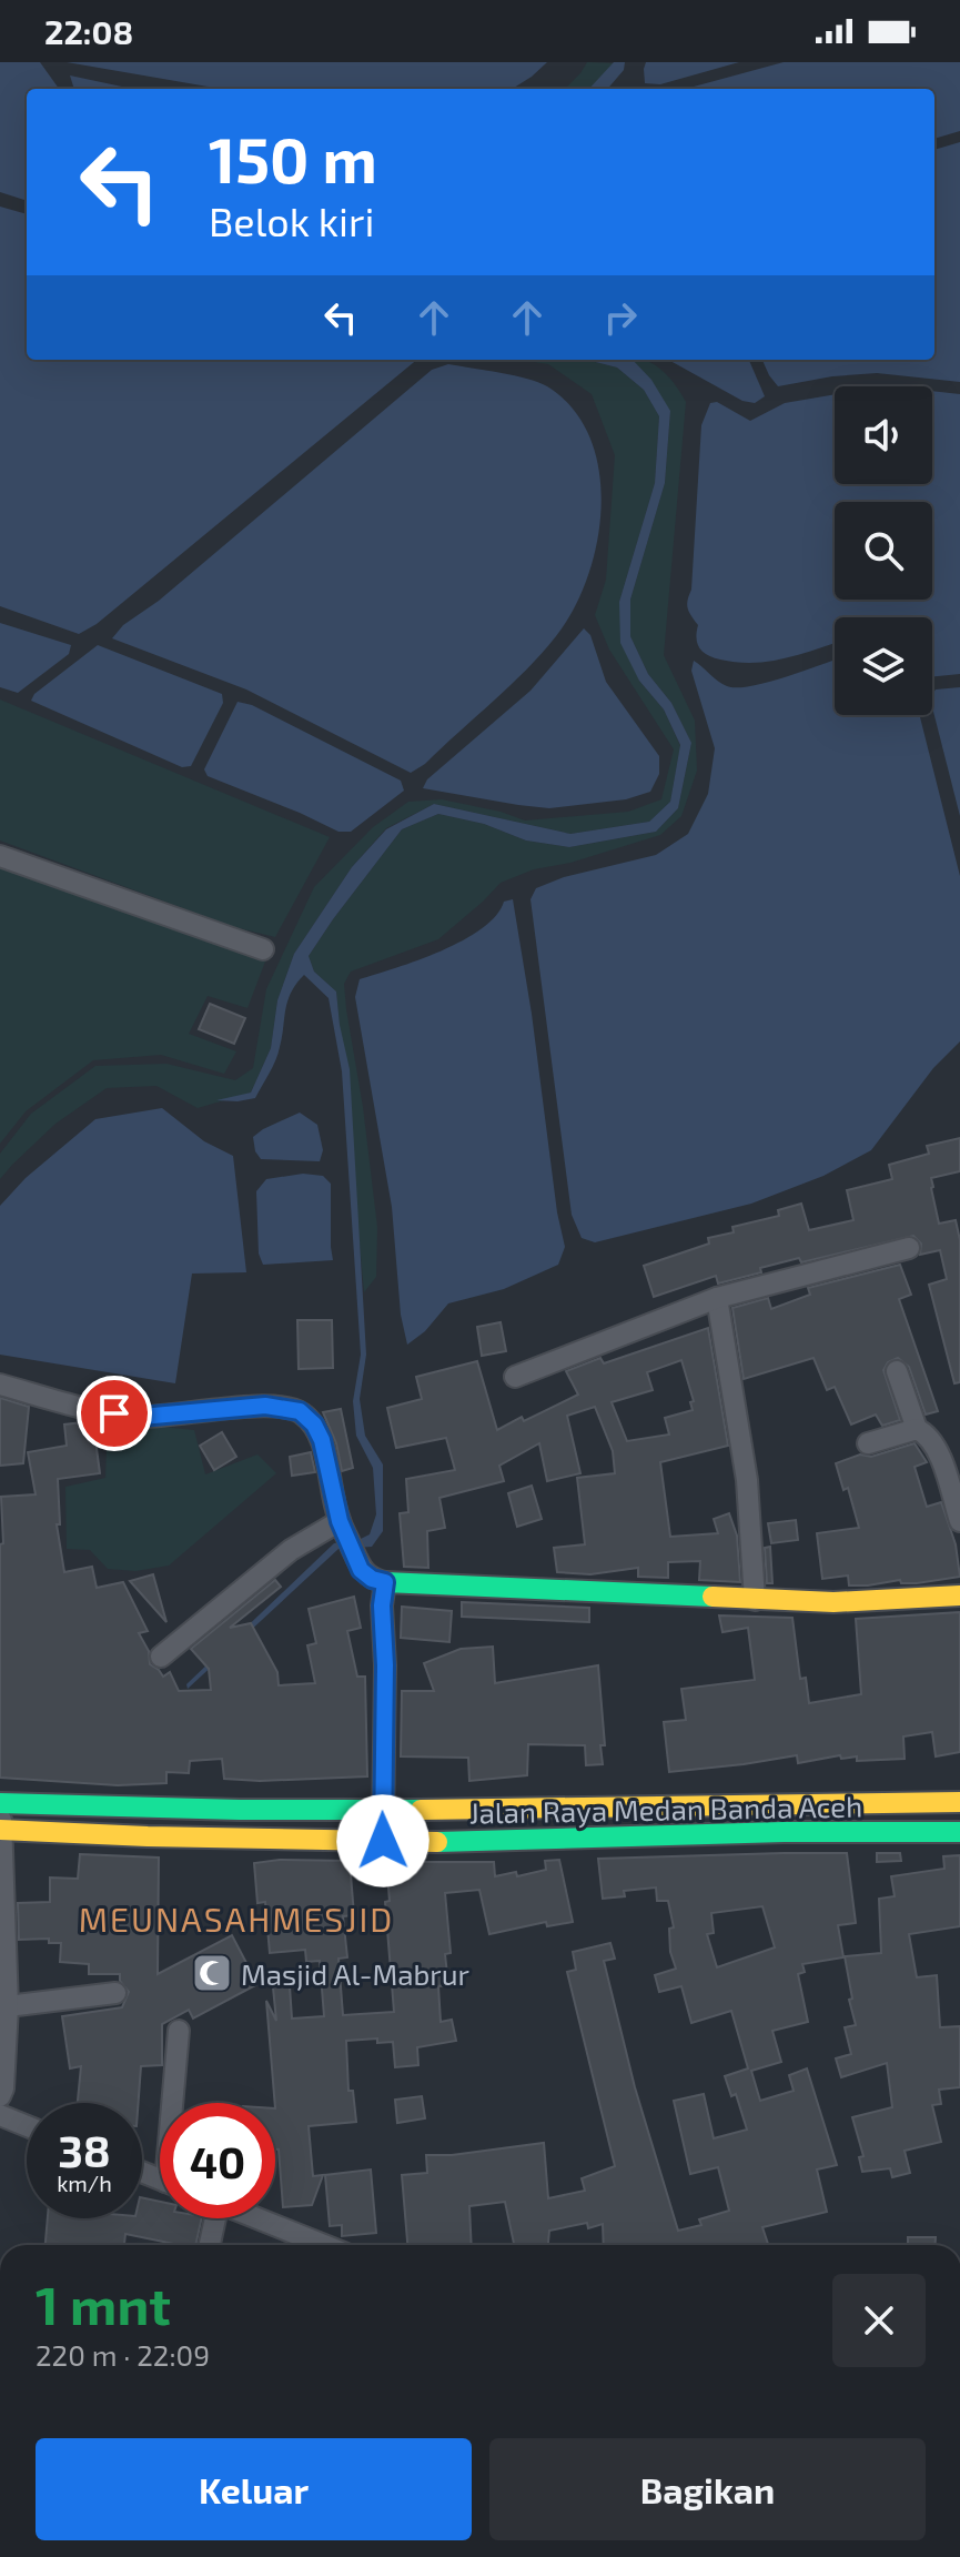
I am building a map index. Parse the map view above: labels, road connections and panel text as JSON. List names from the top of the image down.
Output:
{
  "streets": {
    "main road": ["Jalan Raya Medan Banda Aceh"]
  },
  "districts": ["MEUNASAHMESJID"],
  "places": {
    "mosque": ["Masjid Al-Mabrur"]
  },
  "page": {
    "status": "22:08",
    "turn": ["150 m", "Belok kiri"],
    "speed": "38 km/h",
    "limit": "40",
    "heading": ["1 mnt", "220 m · 22:09"],
    "buttons": ["Keluar", "Bagikan"]
  }
}
